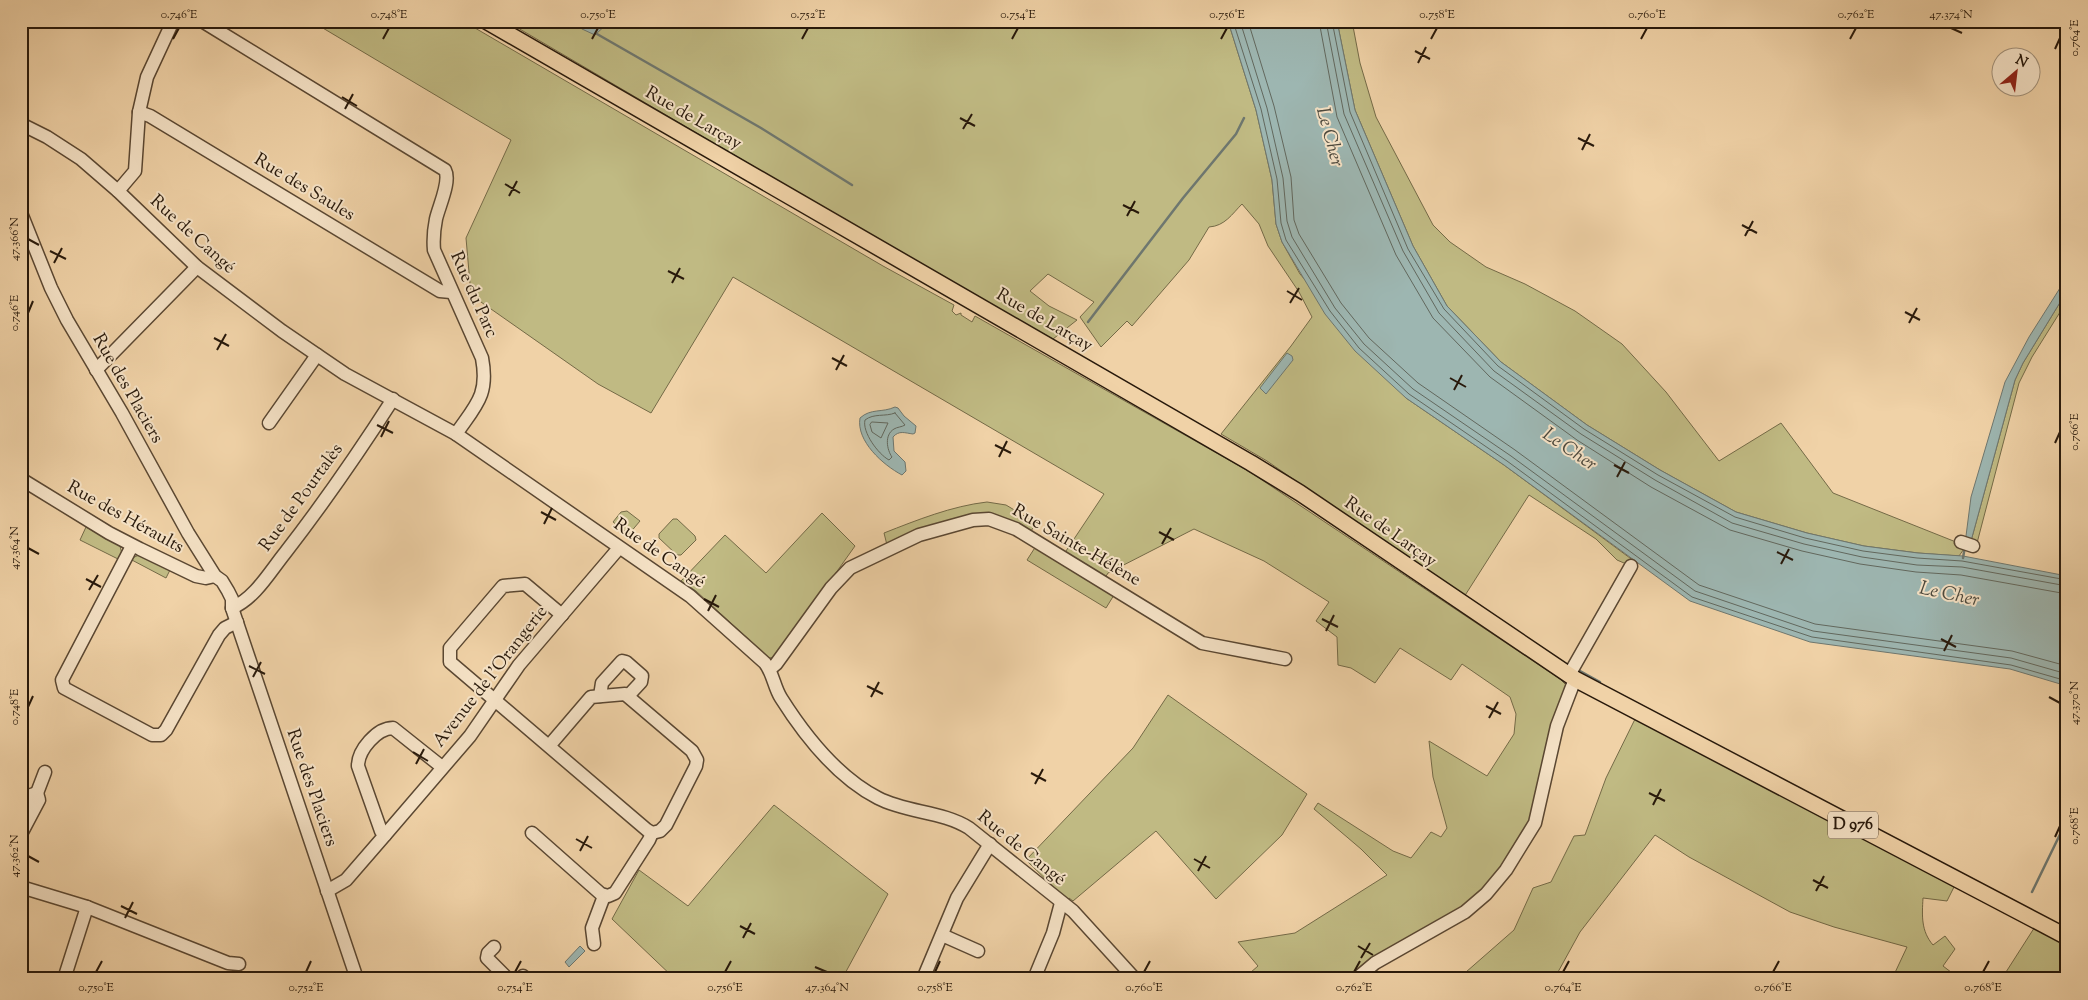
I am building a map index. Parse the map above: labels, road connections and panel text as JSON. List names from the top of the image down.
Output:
{
  "streets": {
    "main road": ["Rue de Larçay", "D 976"],
    "street": [
      "Rue des Saules",
      "Rue de Cangé",
      "Rue du Parc",
      "Rue des Placiers",
      "Rue de Pourtalès",
      "Rue des Héraults",
      "Rue Sainte-Hélène",
      "Avenue de l'Orangerie"
    ]
  },
  "crossings": [
    ["Rue de Larçay", "D 976"],
    ["Rue des Saules", "Rue du Parc"],
    ["Rue de Cangé", "Rue du Parc"],
    ["Rue de Cangé", "Rue de Pourtalès"],
    ["Rue de Cangé", "Rue Sainte-Hélène"],
    ["Rue de Cangé", "Avenue de l'Orangerie"],
    ["Rue des Placiers", "Rue de Pourtalès"],
    ["Rue des Placiers", "Rue des Héraults"],
    ["Rue des Placiers", "Avenue de l'Orangerie"]
  ],
  "water": ["Le Cher"],
  "north": "top right",
  "coordinates": [
    "0.746°E",
    "0.748°E",
    "0.750°E",
    "0.752°E",
    "0.754°E",
    "0.756°E",
    "0.758°E",
    "0.760°E",
    "0.762°E",
    "47.374°N",
    "0.764°E",
    "47.366°N",
    "0.766°E",
    "47.364°N",
    "47.370°N",
    "0.768°E",
    "47.362°N"
  ]
}
